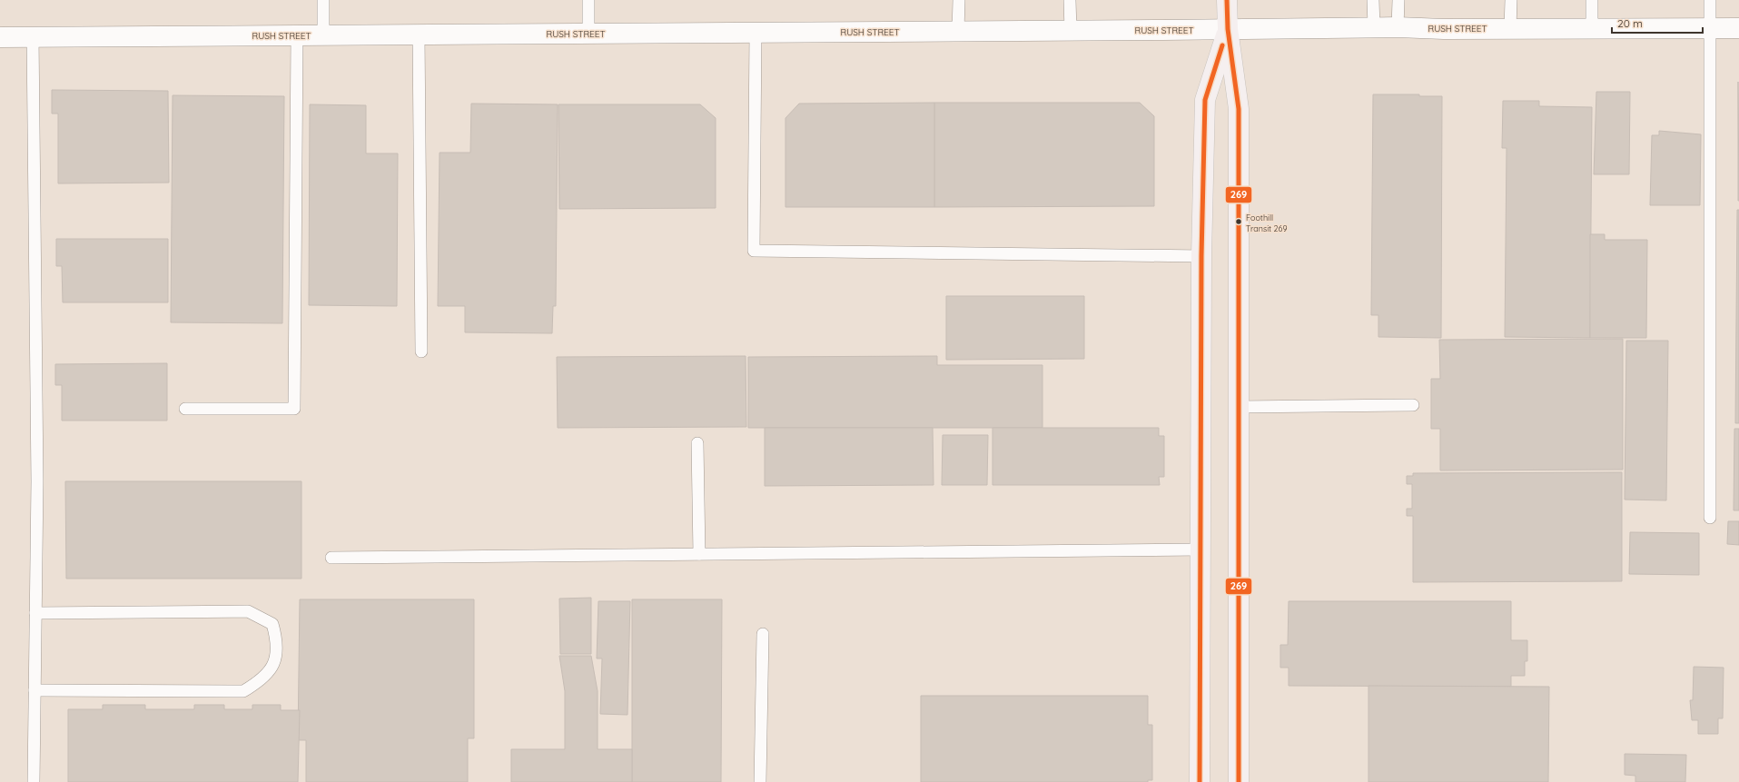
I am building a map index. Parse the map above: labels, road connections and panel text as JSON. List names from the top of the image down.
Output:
{
  "streets": {
    "street": ["RUSH STREET"]
  },
  "places": ["Foothill Transit 269"],
  "lines": ["transit line 269"],
  "scale_bar": "20 m"
}
